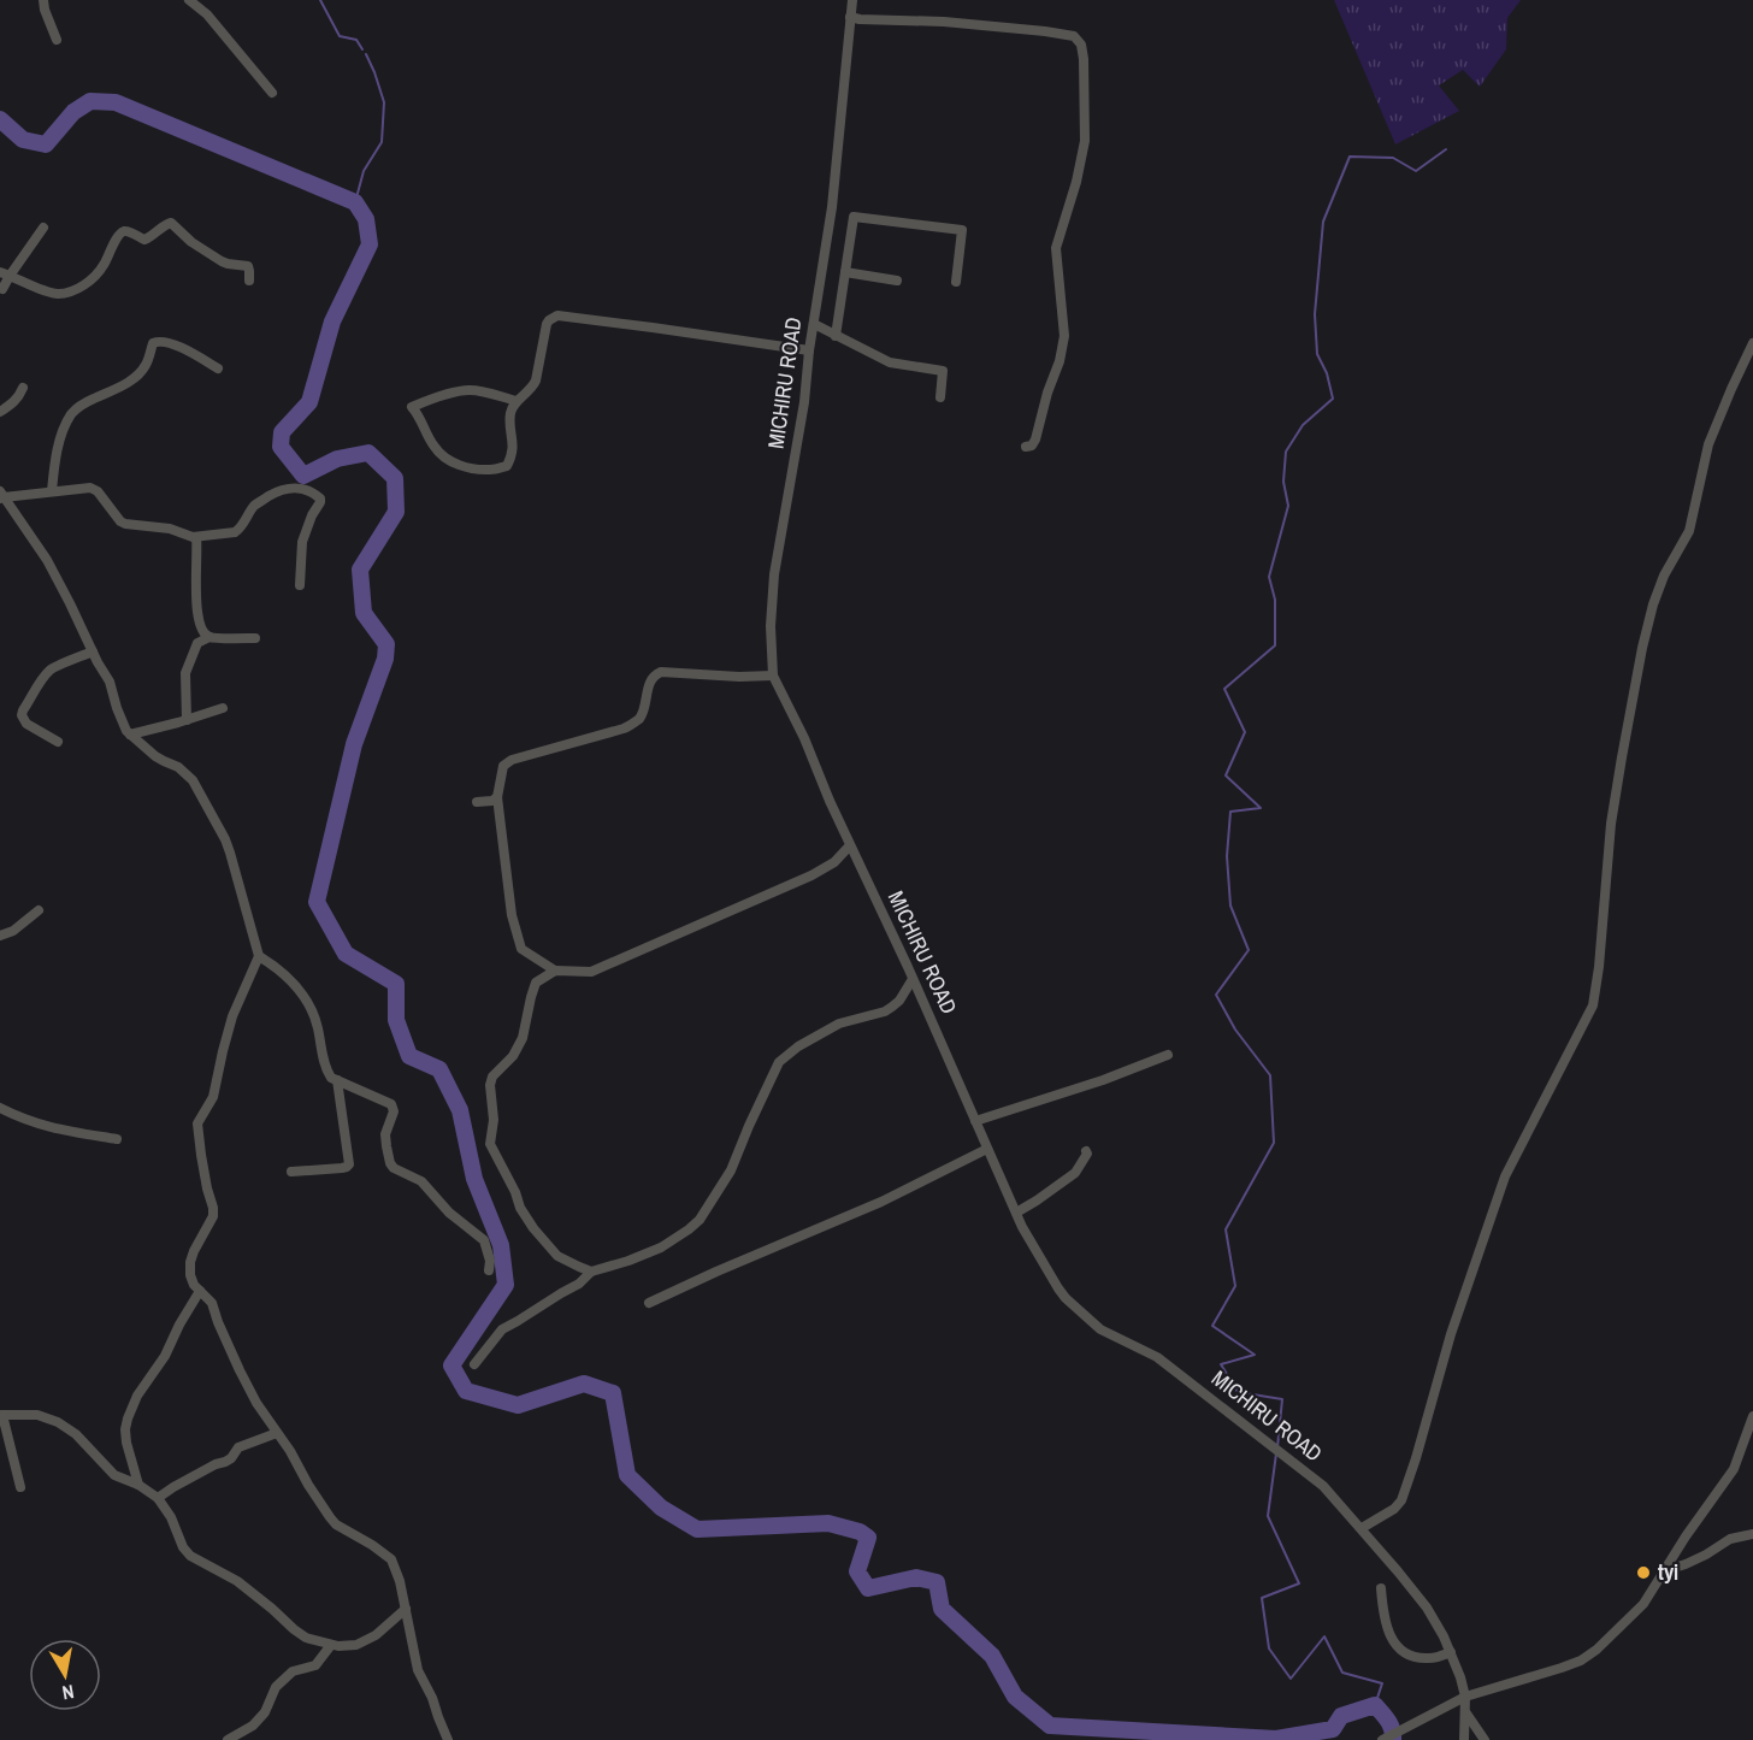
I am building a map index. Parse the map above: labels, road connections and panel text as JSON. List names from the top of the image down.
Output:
{
  "streets": {
    "street": ["MICHIRU ROAD"]
  },
  "places": ["tyi"],
  "north": "bottom"
}
